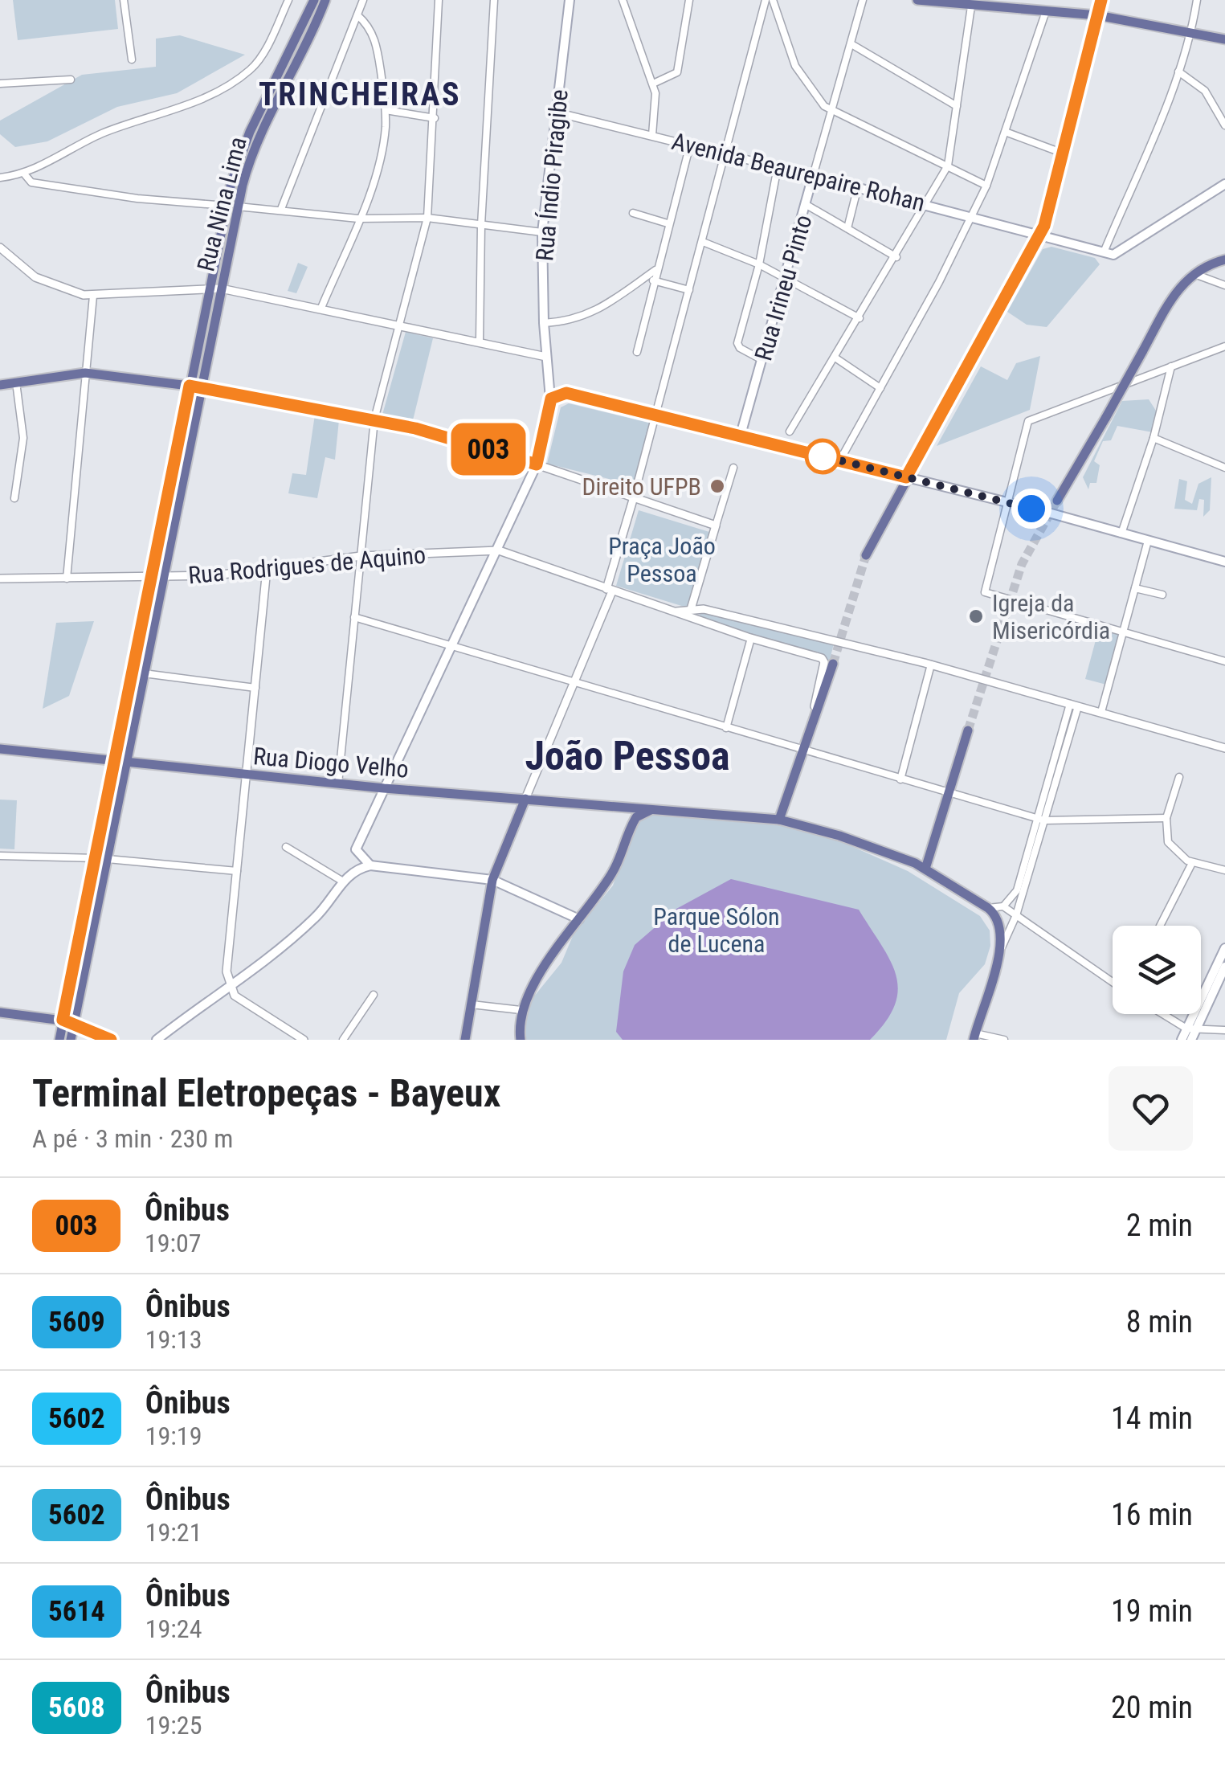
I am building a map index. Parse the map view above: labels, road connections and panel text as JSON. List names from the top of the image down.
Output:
{
  "streets": {
    "main road": [
      "Avenida Beaurepaire Rohan",
      "Rua Índio Piragibe",
      "Rua Nina Lima",
      "Rua Irineu Pinto",
      "Rua Diogo Velho"
    ],
    "street": ["Rua Rodrigues de Aquino"]
  },
  "crossings": [
    ["Avenida Beaurepaire Rohan", "Rua Índio Piragibe"],
    ["Avenida Beaurepaire Rohan", "Rua Irineu Pinto"],
    ["Rua Índio Piragibe", "Rua Rodrigues de Aquino"],
    ["Rua Índio Piragibe", "Rua Diogo Velho"],
    ["Rua Nina Lima", "Rua Rodrigues de Aquino"],
    ["Rua Nina Lima", "Rua Diogo Velho"]
  ],
  "districts": ["TRINCHEIRAS", "João Pessoa"],
  "parks": ["Praça João Pessoa", "Parque Sólon de Lucena"],
  "places": ["Direito UFPB", "Igreja da Misericórdia"],
  "lines": ["bus line 003"],
  "page": {
    "on_map": "003",
    "heading": ["Terminal Eletropeças - Bayeux", "A pé · 3 min · 230 m"],
    "list": [
      {
        "mark": "003",
        "name": "Ônibus",
        "note": "19:07",
        "value": "2 min"
      },
      {
        "mark": "5609",
        "name": "Ônibus",
        "note": "19:13",
        "value": "8 min"
      },
      {
        "mark": "5602",
        "name": "Ônibus",
        "note": "19:19",
        "value": "14 min"
      },
      {
        "mark": "5602",
        "name": "Ônibus",
        "note": "19:21",
        "value": "16 min"
      },
      {
        "mark": "5614",
        "name": "Ônibus",
        "note": "19:24",
        "value": "19 min"
      },
      {
        "mark": "5608",
        "name": "Ônibus",
        "note": "19:25",
        "value": "20 min"
      }
    ]
  }
}
